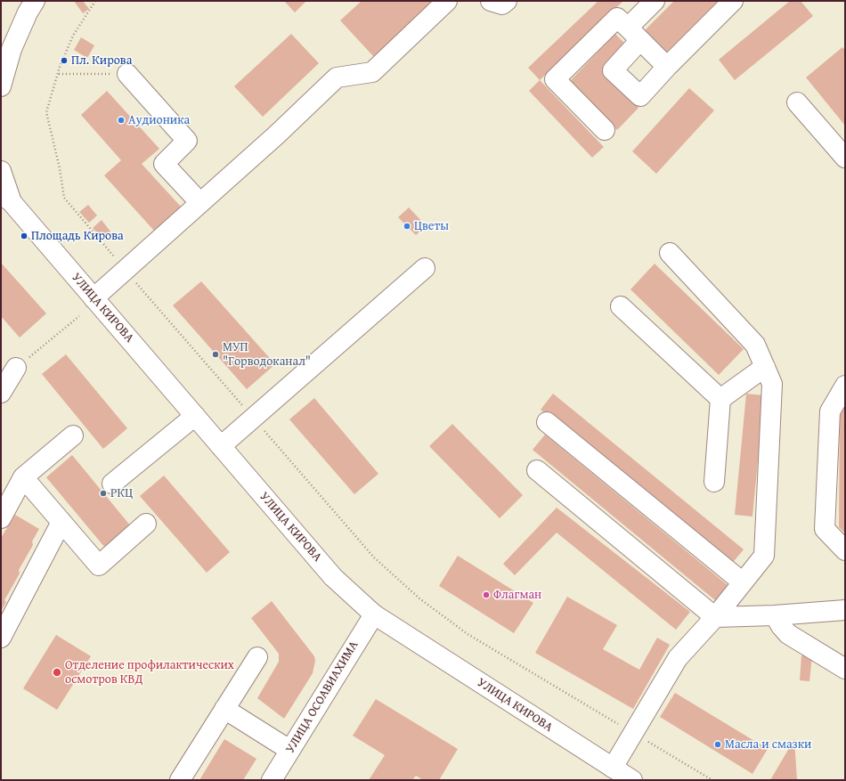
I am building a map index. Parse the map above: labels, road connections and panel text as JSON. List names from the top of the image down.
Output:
{
  "streets": {
    "main road": ["УЛИЦА КИРОВА", "УЛИЦА ОСОАВИАХИМА"]
  },
  "crossings": [
    ["УЛИЦА КИРОВА", "УЛИЦА ОСОАВИАХИМА"]
  ],
  "places": [
    "Пл. Кирова",
    "Аудионика",
    "Цветы",
    "Площадь Кирова",
    "МУП \"Горводоканал\"",
    "РКЦ",
    "Флагман",
    "Отделение профилактических осмотров КВД",
    "Масла и смазки"
  ]
}
